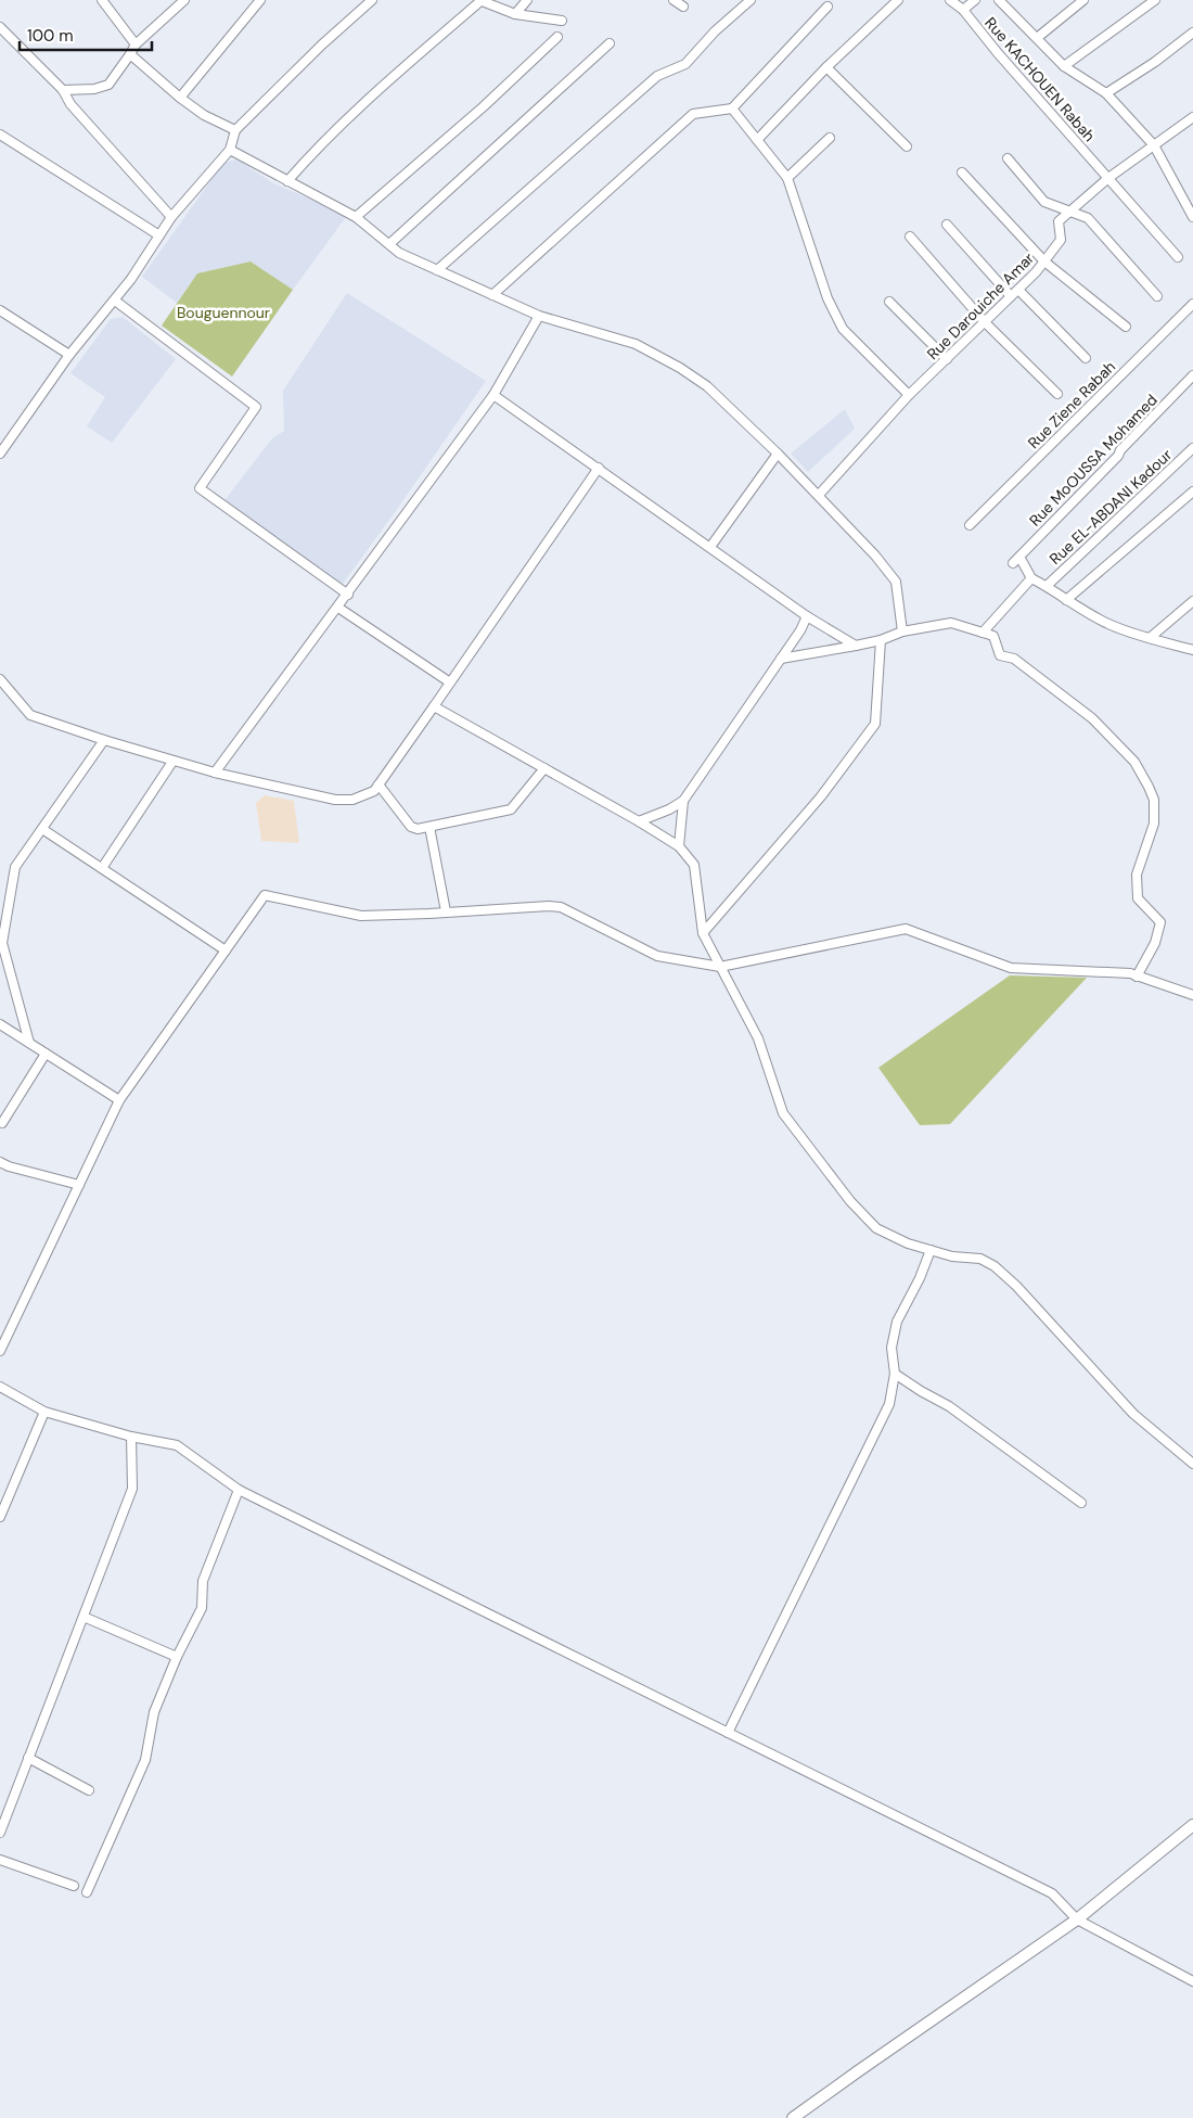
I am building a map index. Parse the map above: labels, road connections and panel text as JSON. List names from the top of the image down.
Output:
{
  "streets": {
    "street": [
      "Rue KACHOUEN Rabah",
      "Rue Darouiche Amar",
      "Rue Ziene Rabah",
      "Rue MoOUSSA Mohamed",
      "Rue EL-ABDANI Kadour"
    ]
  },
  "crossings": [
    ["Rue KACHOUEN Rabah", "Rue Darouiche Amar"]
  ],
  "parks": ["Bouguennour"],
  "scale_bar": "100 m"
}
